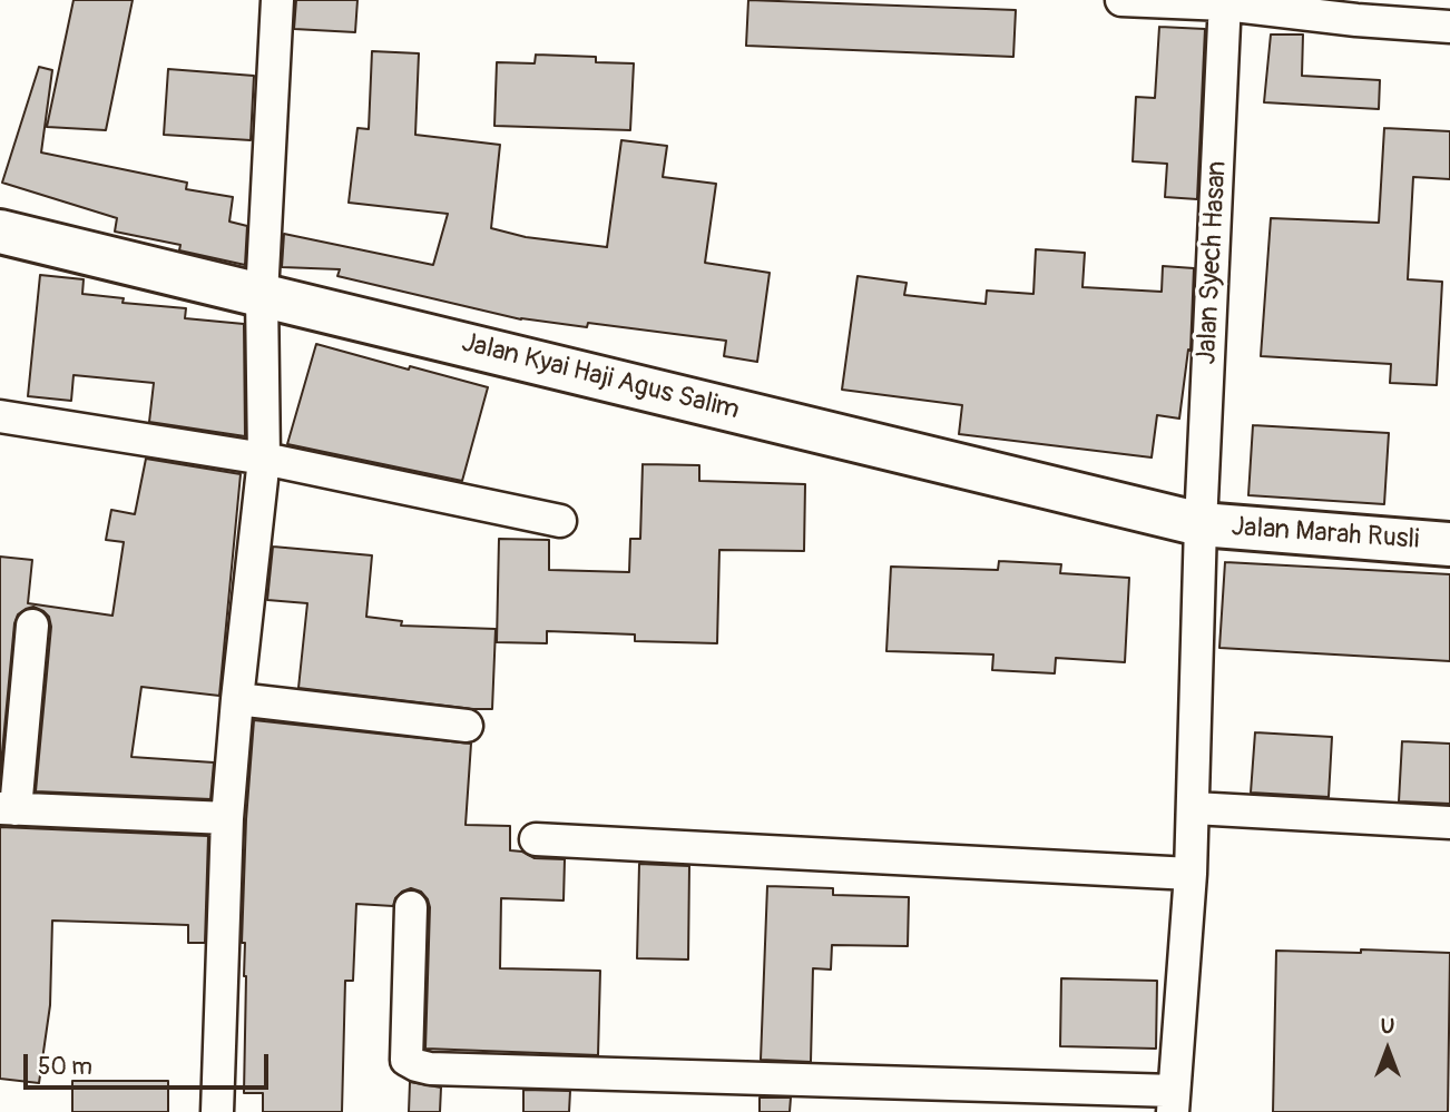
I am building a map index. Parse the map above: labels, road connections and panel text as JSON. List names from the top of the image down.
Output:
{
  "streets": {
    "main road": ["Jalan Kyai Haji Agus Salim", "Jalan Marah Rusli"],
    "street": ["Jalan Syech Hasan"]
  },
  "crossings": [
    ["Jalan Syech Hasan", "Jalan Kyai Haji Agus Salim"],
    ["Jalan Syech Hasan", "Jalan Marah Rusli"],
    ["Jalan Kyai Haji Agus Salim", "Jalan Marah Rusli"]
  ],
  "scale_bar": "50 m",
  "north": "top"
}
